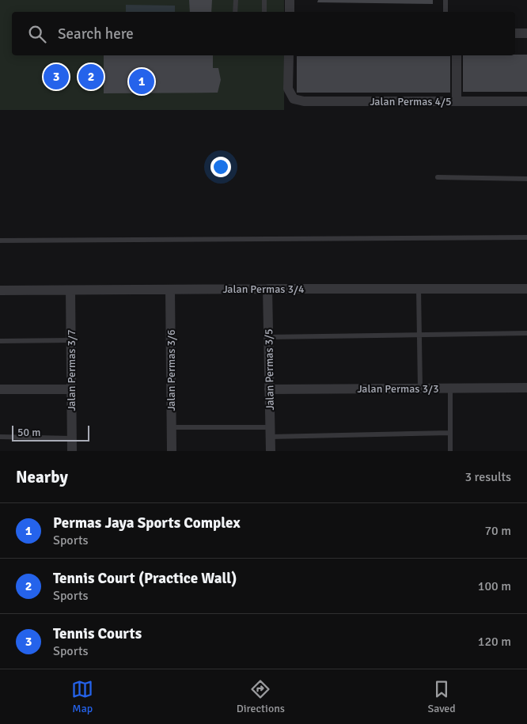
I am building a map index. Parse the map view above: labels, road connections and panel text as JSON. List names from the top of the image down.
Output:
{
  "streets": {
    "street": [
      "Jalan Permas 4/5",
      "Jalan Permas 3/4",
      "Jalan Permas 3/5",
      "Jalan Permas 3/7",
      "Jalan Permas 3/6",
      "Jalan Permas 3/3"
    ]
  },
  "crossings": [
    ["Jalan Permas 3/4", "Jalan Permas 3/5"],
    ["Jalan Permas 3/4", "Jalan Permas 3/7"],
    ["Jalan Permas 3/4", "Jalan Permas 3/6"],
    ["Jalan Permas 3/5", "Jalan Permas 3/3"]
  ],
  "scale_bar": "50 m",
  "page": {
    "search": "Search here",
    "pins": ["2", "3", "1"],
    "scale": "50 m",
    "heading": ["Nearby", "3 results"],
    "list": [
      {
        "mark": "1",
        "name": "Permas Jaya Sports Complex",
        "note": "Sports",
        "value": "70 m"
      },
      {
        "mark": "2",
        "name": "Tennis Court (Practice Wall)",
        "note": "Sports",
        "value": "100 m"
      },
      {
        "mark": "3",
        "name": "Tennis Courts",
        "note": "Sports",
        "value": "120 m"
      }
    ],
    "nav": ["Map", "Directions", "Saved"]
  }
}
